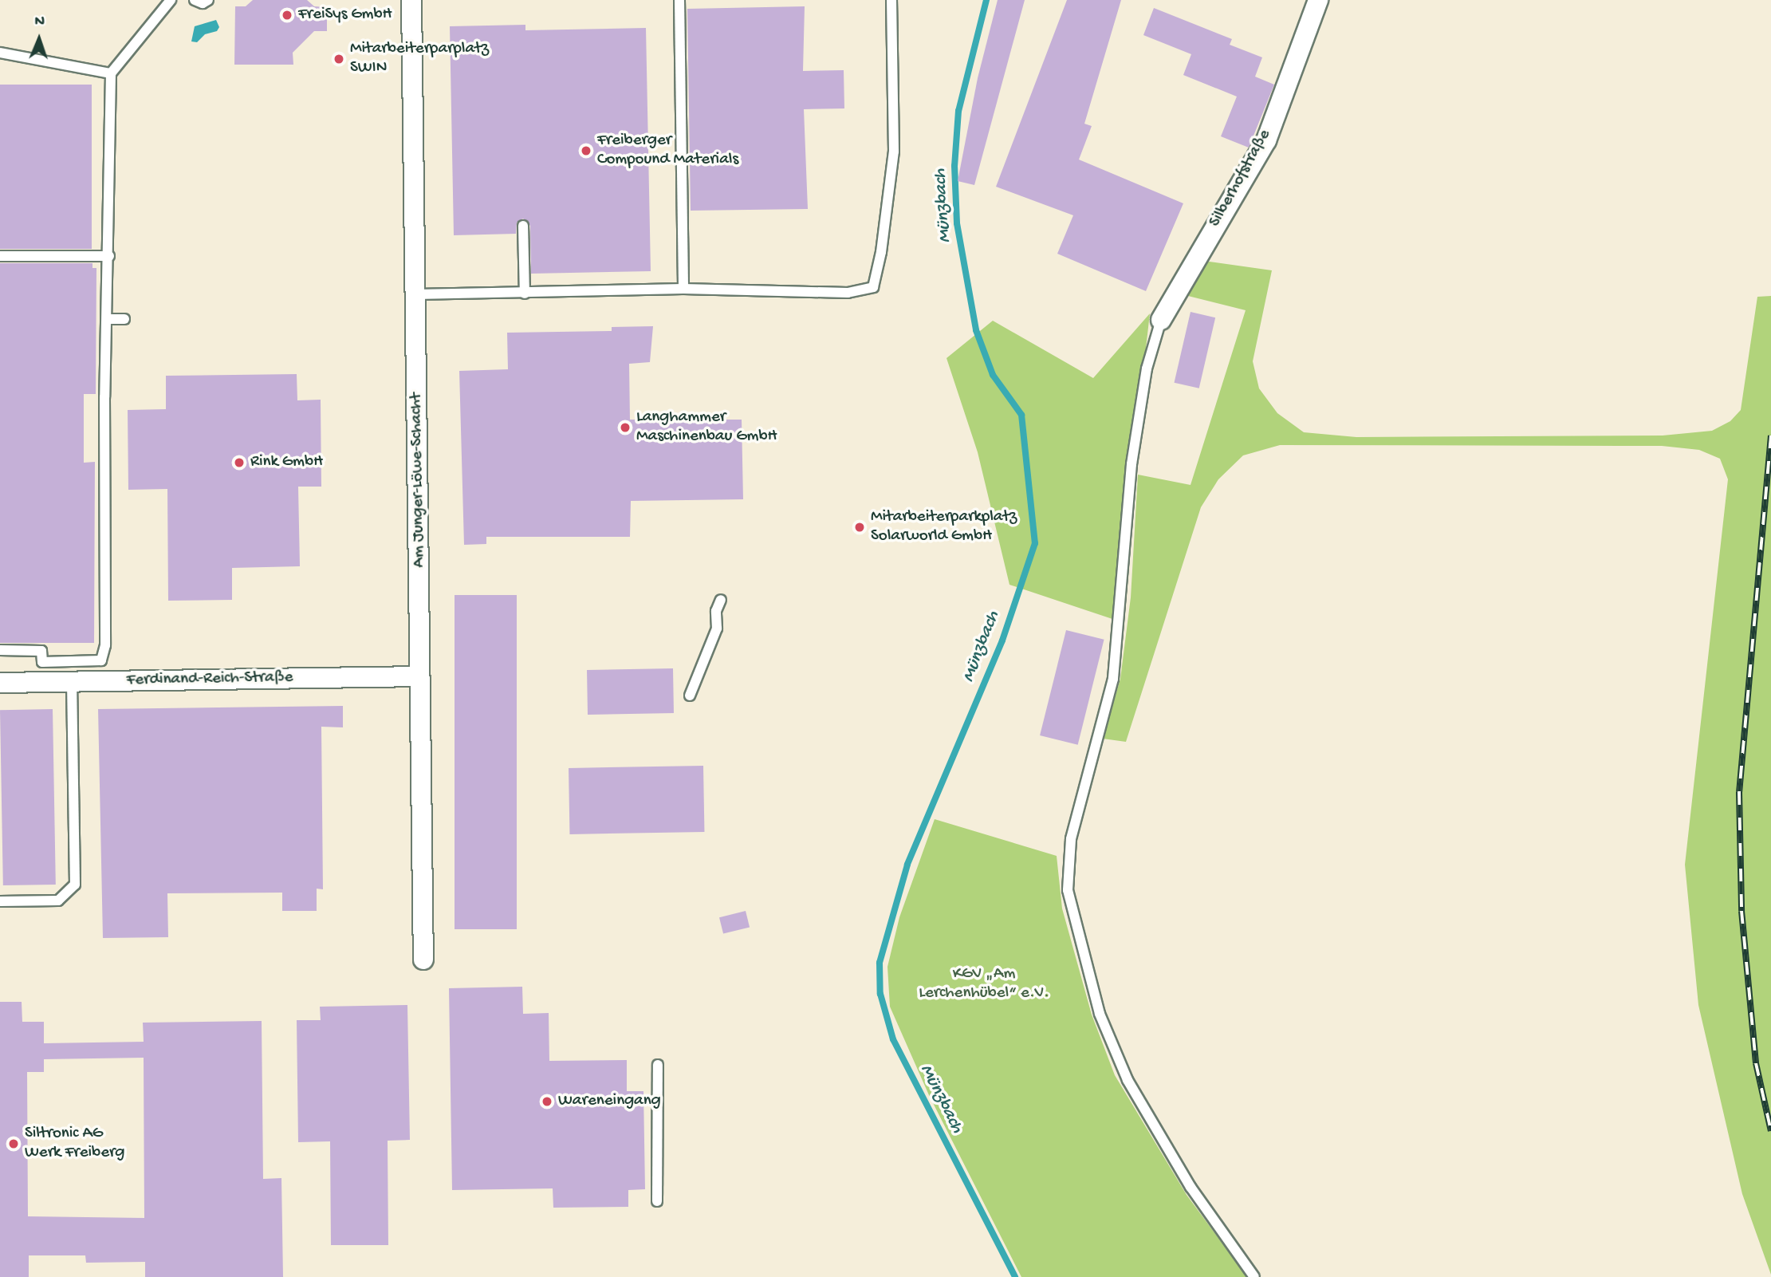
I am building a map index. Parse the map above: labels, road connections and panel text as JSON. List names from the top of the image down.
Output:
{
  "streets": {
    "street": ["Silberhofstraße", "Am Junger-Löwe-Schacht", "Ferdinand-Reich-Straße"]
  },
  "crossings": [
    ["Am Junger-Löwe-Schacht", "Ferdinand-Reich-Straße"]
  ],
  "water": ["Münzbach"],
  "parks": ["KGV „Am Lerchenhübel“ e.V."],
  "places": [
    "FreiSys GmbH",
    "Mitarbeiterparplatz SWIN",
    "Freiberger Compound Materials",
    "Langhammer Maschinenbau GmbH",
    "Rink GmbH",
    "Mitarbeiterparkplatz Solarworld GmbH",
    "Wareneingang",
    "Siltronic AG Werk Freiberg"
  ],
  "north": "top"
}
